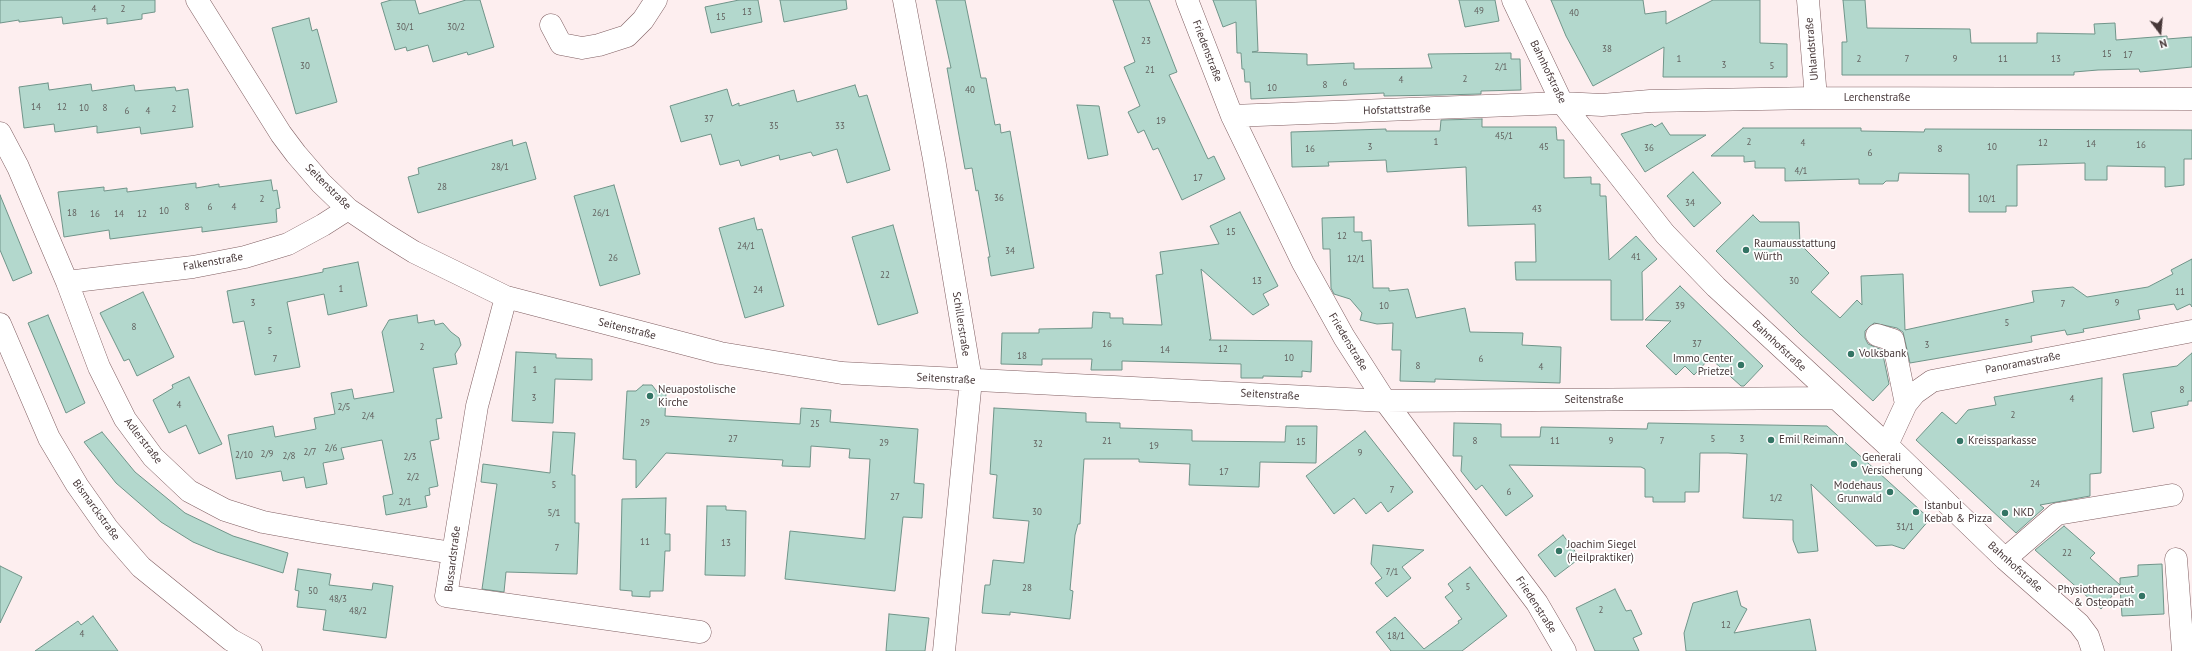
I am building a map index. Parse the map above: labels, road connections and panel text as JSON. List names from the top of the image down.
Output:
{
  "streets": {
    "street": [
      "Uhlandstraße",
      "Friedenstraße",
      "Bahnhofstraße",
      "Lerchenstraße",
      "Hofstattstraße",
      "Seitenstraße",
      "Falkenstraße",
      "Schillerstraße",
      "Panoramastraße",
      "Adlerstraße",
      "Bismarckstraße",
      "Bussardstraße"
    ]
  },
  "crossings": [
    ["Uhlandstraße", "Lerchenstraße"],
    ["Friedenstraße", "Hofstattstraße"],
    ["Friedenstraße", "Seitenstraße"],
    ["Bahnhofstraße", "Lerchenstraße"],
    ["Bahnhofstraße", "Hofstattstraße"],
    ["Bahnhofstraße", "Seitenstraße"],
    ["Bahnhofstraße", "Panoramastraße"],
    ["Lerchenstraße", "Hofstattstraße"],
    ["Seitenstraße", "Falkenstraße"],
    ["Seitenstraße", "Schillerstraße"],
    ["Seitenstraße", "Bussardstraße"],
    ["Falkenstraße", "Adlerstraße"],
    ["Adlerstraße", "Bussardstraße"]
  ],
  "places": [
    "Raumausstattung Würth",
    "Volksbank",
    "Immo Center Prietzel",
    "Neuapostolische Kirche",
    "Emil Reimann",
    "Kreissparkasse",
    "Generali Versicherung",
    "Modehaus Grunwald",
    "Istanbul Kebab & Pizza",
    "NKD",
    "Joachim Siegel (Heilpraktiker)",
    "Physiotherapeut & Osteopath"
  ],
  "house_numbers": [
    "4",
    "2",
    "49",
    "13",
    "40",
    "15",
    "30/1",
    "30/2",
    "23",
    "38",
    "15",
    "17",
    "1",
    "2",
    "7",
    "9",
    "11",
    "13",
    "3",
    "30",
    "5",
    "2/1",
    "21",
    "2",
    "4",
    "6",
    "8",
    "10",
    "40",
    "14",
    "12",
    "10",
    "8",
    "2",
    "6",
    "4",
    "37",
    "19",
    "35",
    "33",
    "45/1",
    "1",
    "2",
    "4",
    "12",
    "14",
    "16",
    "3",
    "45",
    "10",
    "36",
    "16",
    "8",
    "6",
    "28/1",
    "4/1",
    "17",
    "28",
    "36",
    "2",
    "10/1",
    "34",
    "8",
    "6",
    "4",
    "43",
    "10",
    "18",
    "26/1",
    "16",
    "14",
    "12",
    "15",
    "12",
    "24/1",
    "34",
    "41",
    "26",
    "12/1",
    "22",
    "13",
    "30",
    "1",
    "24",
    "11",
    "3",
    "9",
    "7",
    "10",
    "39",
    "5",
    "8",
    "5",
    "16",
    "37",
    "3",
    "2",
    "12",
    "14",
    "18",
    "10",
    "7",
    "6",
    "8",
    "4",
    "1",
    "8",
    "3",
    "4",
    "4",
    "2/5",
    "2",
    "2/4",
    "29",
    "25",
    "27",
    "5",
    "3",
    "21",
    "8",
    "11",
    "9",
    "7",
    "15",
    "29",
    "32",
    "19",
    "2/6",
    "2/7",
    "9",
    "2/9",
    "2/10",
    "2/8",
    "2/3",
    "17",
    "2/2",
    "24",
    "5",
    "7",
    "6",
    "27",
    "1/2",
    "2/1",
    "30",
    "5/1",
    "31/1",
    "11",
    "13",
    "7",
    "22",
    "7/1",
    "5",
    "28",
    "50",
    "48/3",
    "2",
    "48/2",
    "12",
    "4",
    "18/1"
  ],
  "north": "bottom"
}
